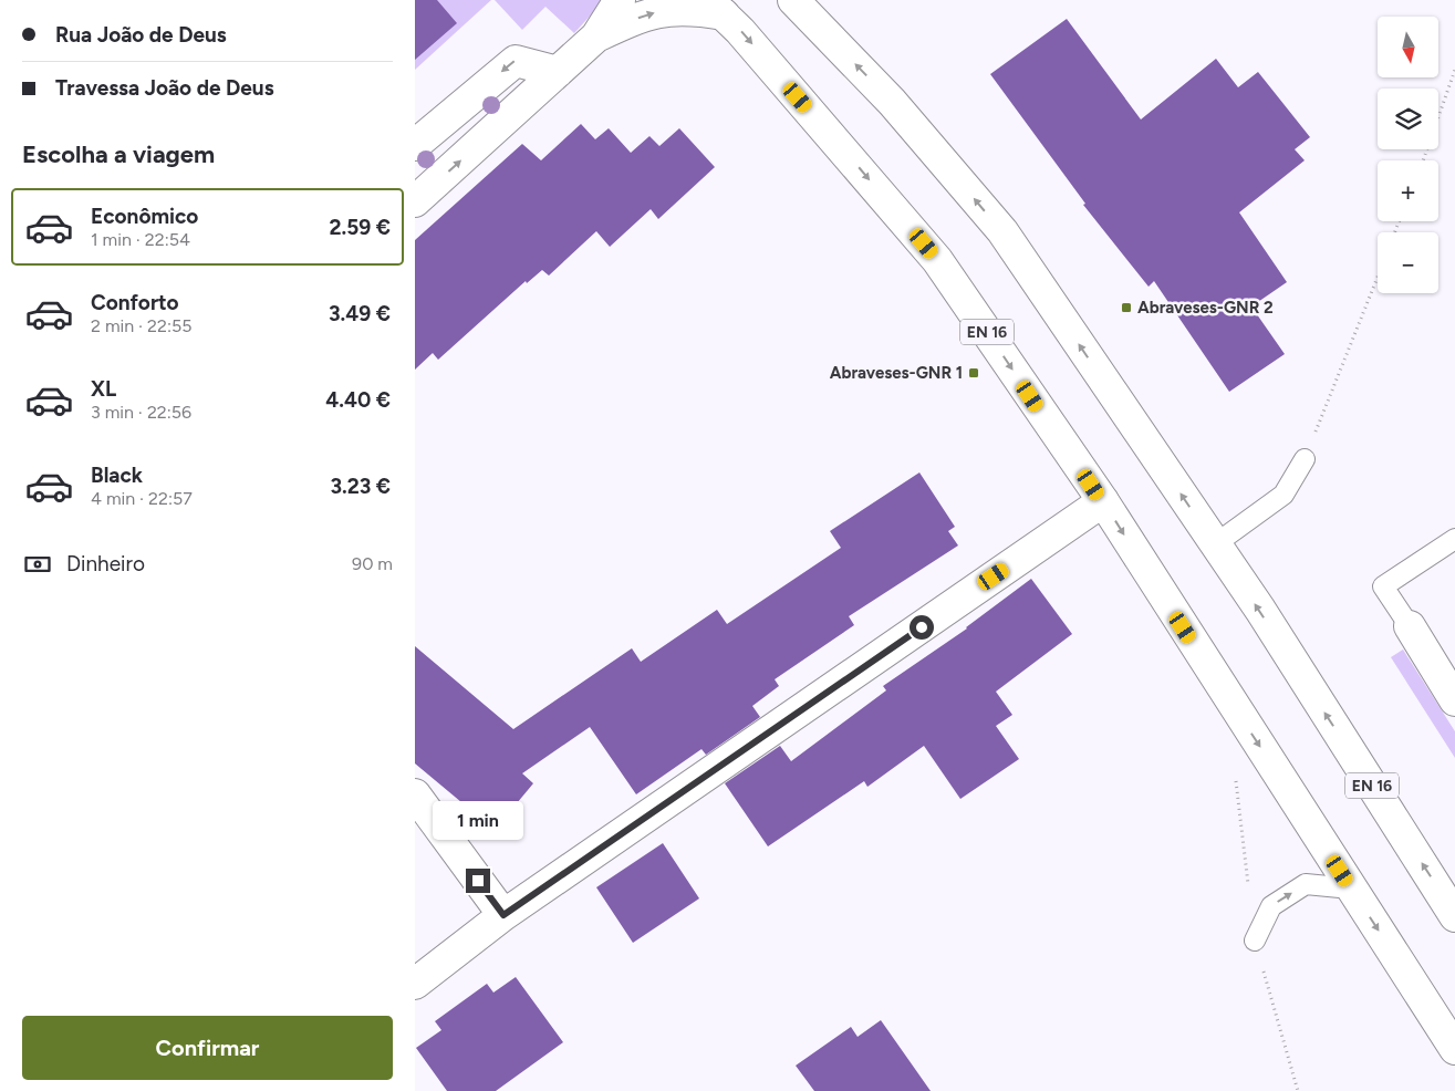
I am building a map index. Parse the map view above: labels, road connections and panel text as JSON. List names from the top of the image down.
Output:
{
  "streets": {
    "main road": ["EN 16"]
  },
  "places": {
    "transit": ["Abraveses-GNR 2", "Abraveses-GNR 1"]
  },
  "north": "bottom",
  "page": {
    "banner": ["Rua João de Deus", "Travessa João de Deus"],
    "map_buttons": ["+", "−"],
    "heading": "Escolha a viagem",
    "list": [
      {
        "name": "Econômico",
        "note": "1 min · 22:54",
        "value": "2.59 €"
      },
      {
        "name": "Conforto",
        "note": "2 min · 22:55",
        "value": "3.49 €"
      },
      {
        "name": "XL",
        "note": "3 min · 22:56",
        "value": "4.40 €"
      },
      {
        "name": "Black",
        "note": "4 min · 22:57",
        "value": "3.23 €"
      }
    ],
    "pay": ["Dinheiro", "90 m"],
    "bubble": "1 min",
    "buttons": "Confirmar"
  }
}
